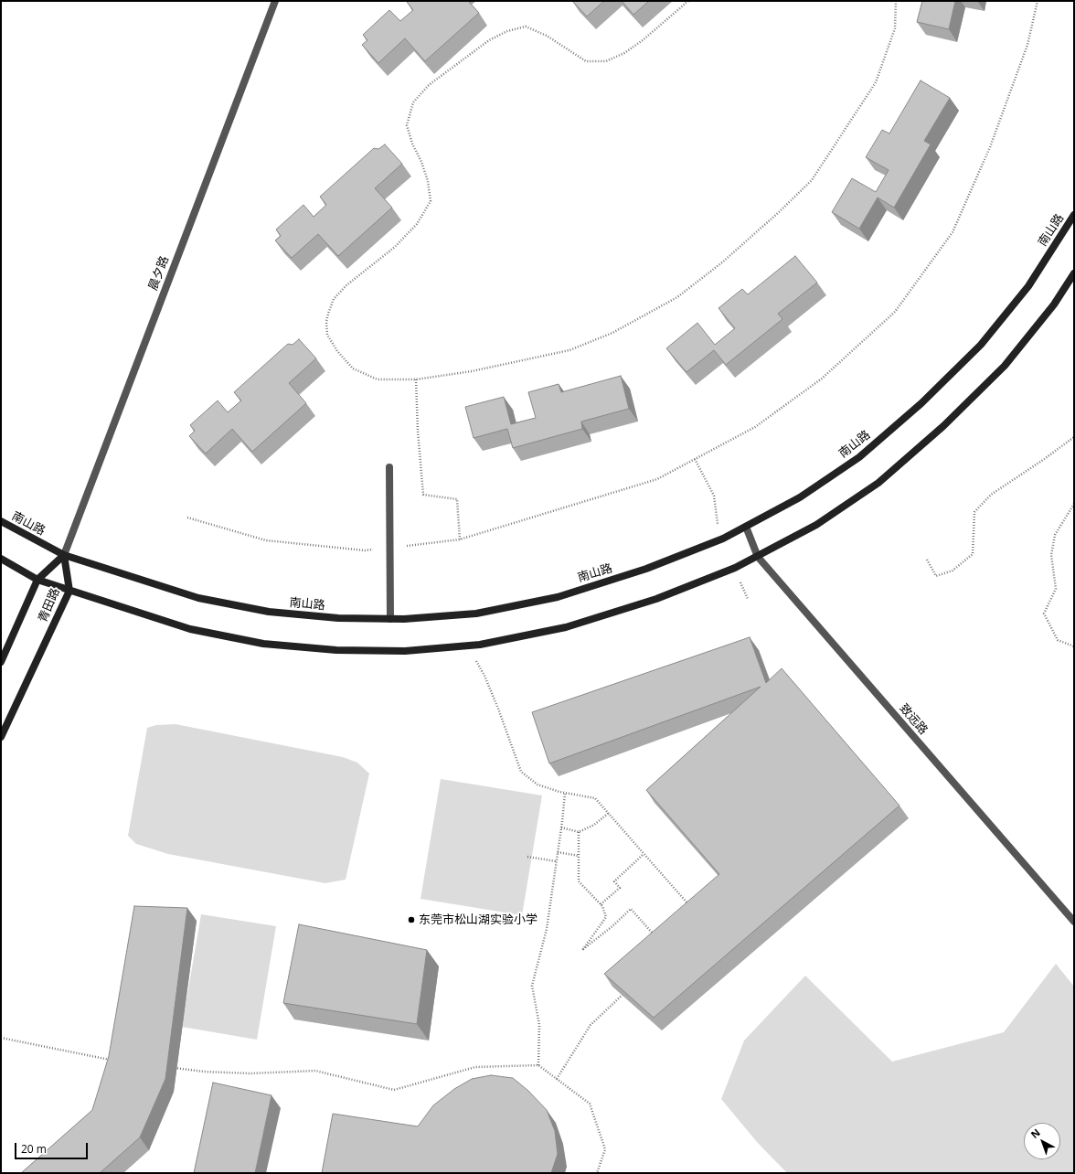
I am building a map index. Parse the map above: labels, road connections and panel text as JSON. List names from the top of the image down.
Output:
{
  "streets": {
    "main road": ["南山路", "青田路"],
    "street": ["晨夕路", "致远路"]
  },
  "crossings": [
    ["南山路", "晨夕路"],
    ["南山路", "青田路"],
    ["南山路", "致远路"],
    ["晨夕路", "青田路"]
  ],
  "places": ["东莞市松山湖实验小学"],
  "scale_bar": "20 m",
  "north": "top left"
}
